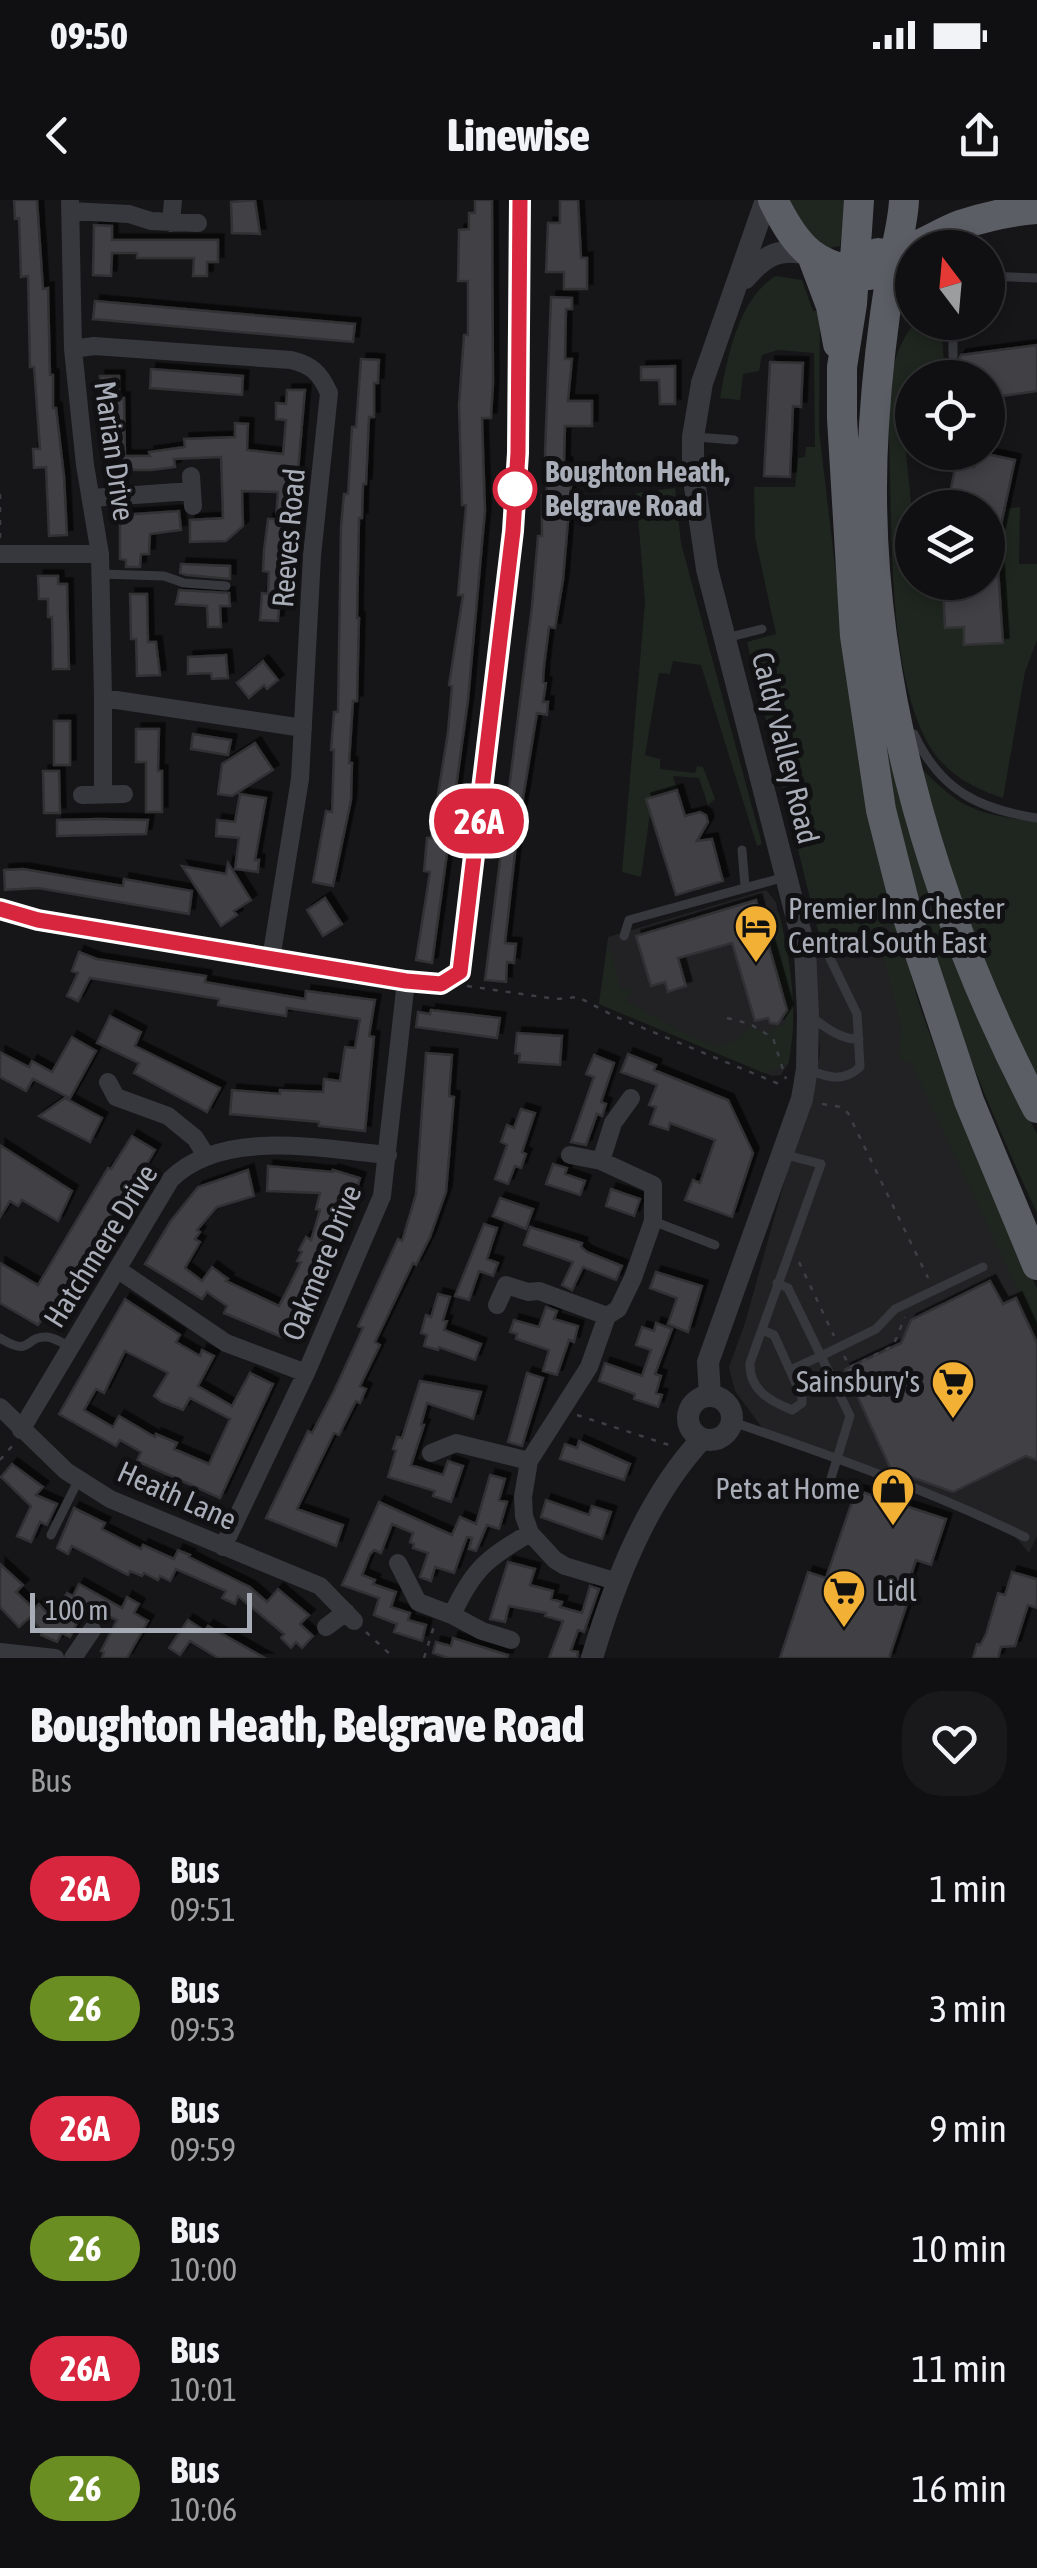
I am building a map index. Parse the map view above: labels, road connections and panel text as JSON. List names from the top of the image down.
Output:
{
  "streets": {
    "street": [
      "Marian Drive",
      "Reeves Road",
      "Caldy Valley Road",
      "Hatchmere Drive",
      "Oakmere Drive",
      "Heath Lane"
    ]
  },
  "crossings": [
    ["Marian Drive", "Reeves Road"],
    ["Hatchmere Drive", "Oakmere Drive"],
    ["Hatchmere Drive", "Heath Lane"],
    ["Oakmere Drive", "Heath Lane"]
  ],
  "places": {
    "other": ["Boughton Heath, Belgrave Road"],
    "hotel": ["Premier Inn Chester Central South East"],
    "supermarket": ["Sainsbury's", "Lidl"],
    "shop": ["Pets at Home"]
  },
  "lines": ["bus line 26A"],
  "scale_bar": "100 m",
  "north": "top",
  "page": {
    "status": "09:50",
    "header": "Linewise",
    "on_map": "26A",
    "scale": "100 m",
    "heading": ["Boughton Heath, Belgrave Road", "Bus"],
    "list": [
      {
        "mark": "26A",
        "name": "Bus",
        "note": "09:51",
        "value": "1 min"
      },
      {
        "mark": "26",
        "name": "Bus",
        "note": "09:53",
        "value": "3 min"
      },
      {
        "mark": "26A",
        "name": "Bus",
        "note": "09:59",
        "value": "9 min"
      },
      {
        "mark": "26",
        "name": "Bus",
        "note": "10:00",
        "value": "10 min"
      },
      {
        "mark": "26A",
        "name": "Bus",
        "note": "10:01",
        "value": "11 min"
      },
      {
        "mark": "26",
        "name": "Bus",
        "note": "10:06",
        "value": "16 min"
      }
    ]
  }
}
